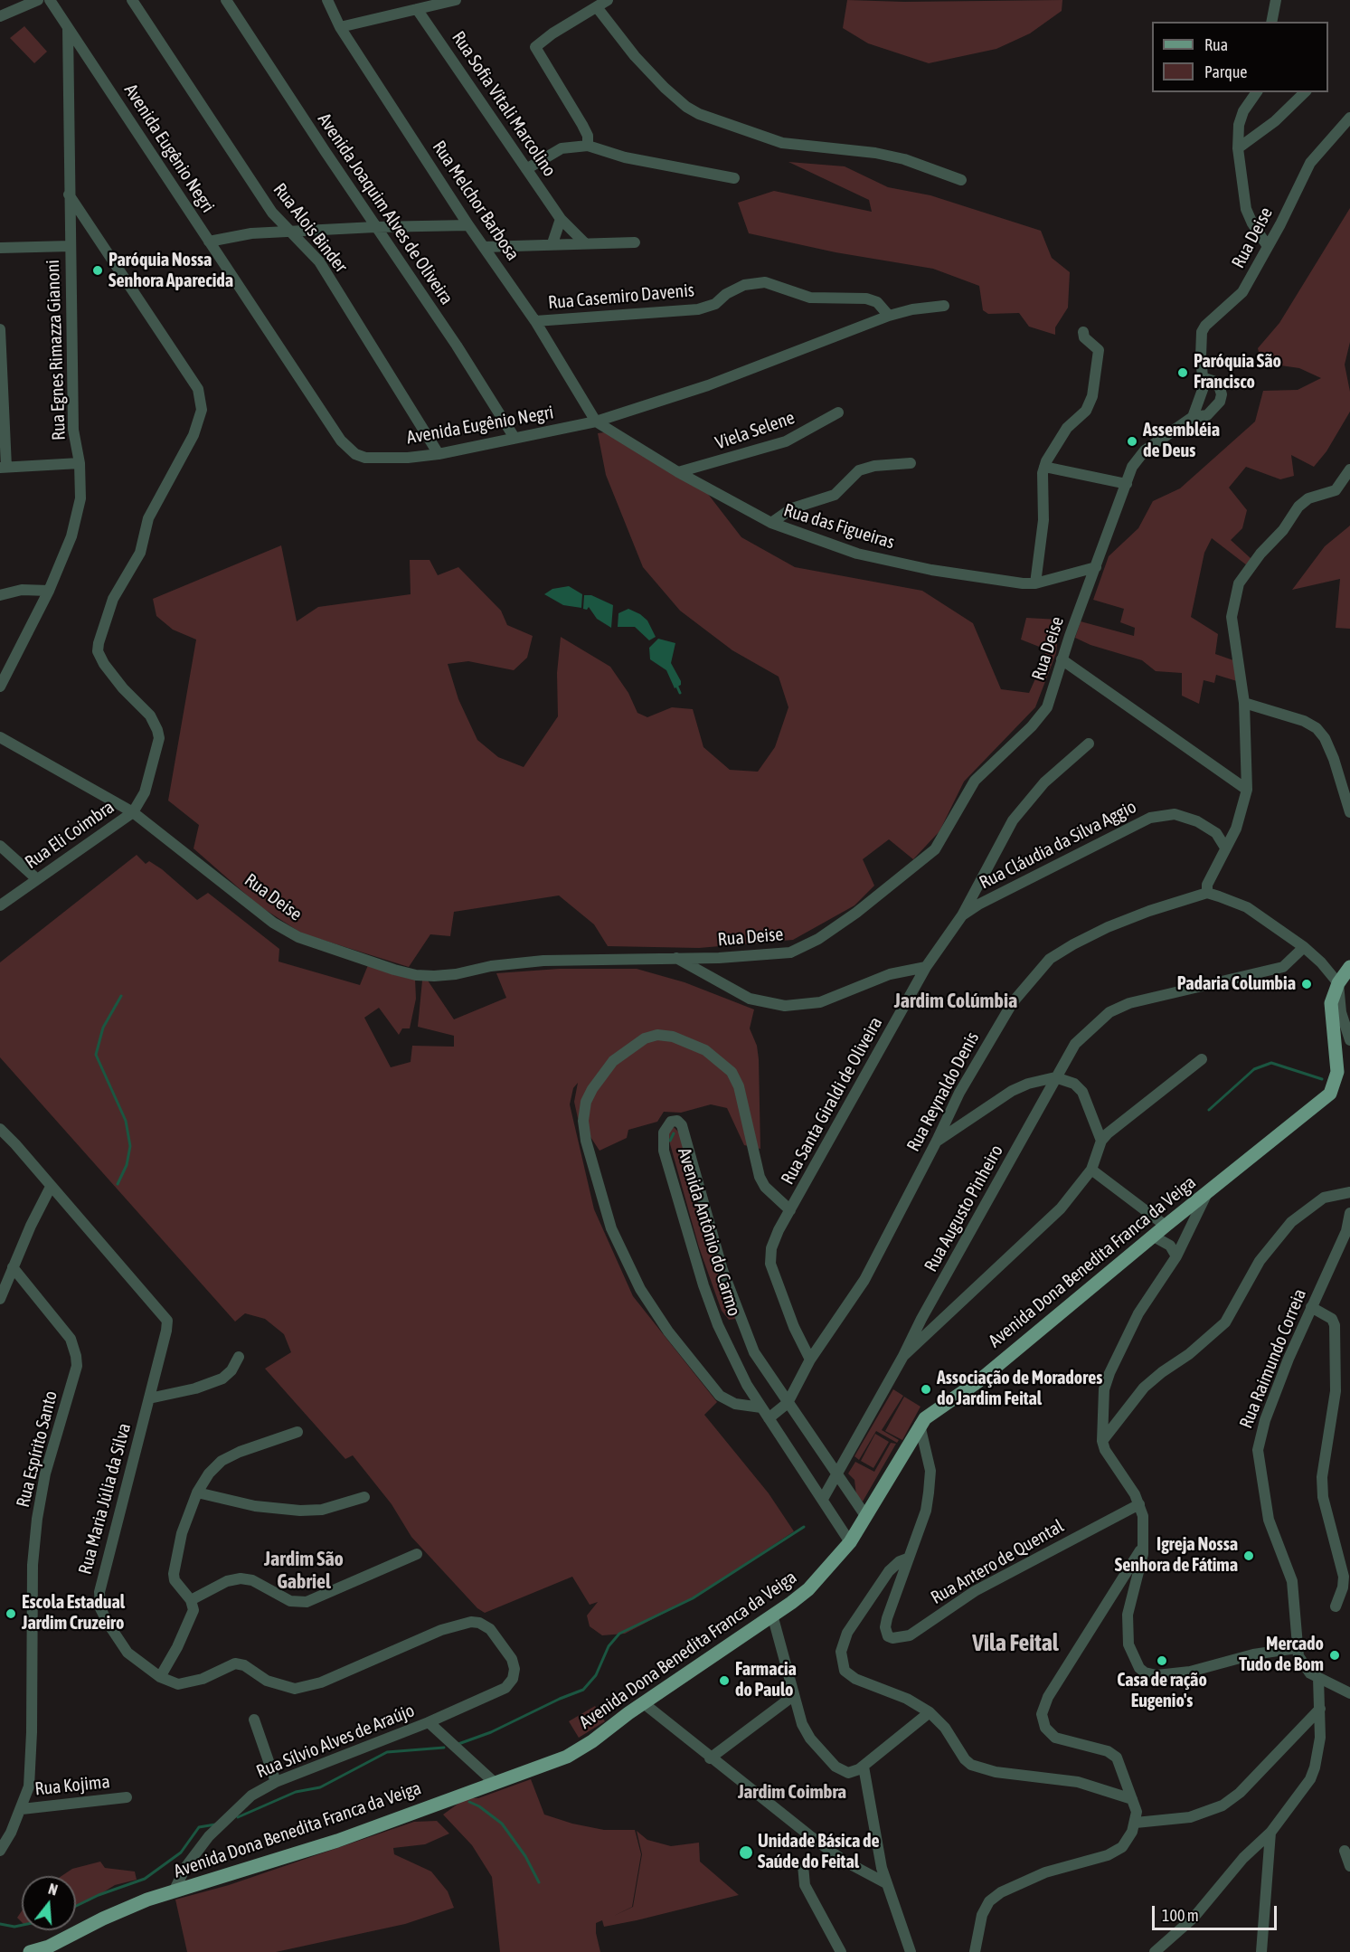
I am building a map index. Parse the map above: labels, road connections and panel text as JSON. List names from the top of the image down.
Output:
{
  "streets": {
    "main road": ["Avenida Dona Benedita Franca da Veiga"],
    "street": [
      "Rua Sofia Vitali Marcolino",
      "Avenida Eugênio Negri",
      "Rua Melchor Barbosa",
      "Avenida Joaquim Alves de Oliveira",
      "Rua Alois Binder",
      "Rua Deise",
      "Rua Casemiro Davenis",
      "Rua Egnes Rimazza Gianoni",
      "Viela Selene",
      "Rua das Figueiras",
      "Rua Eli Coimbra",
      "Rua Cláudia da Silva Aggio",
      "Rua Reynaldo Denis",
      "Rua Santa Giraldi de Oliveira",
      "Rua Augusto Pinheiro",
      "Avenida Antônio do Carmo",
      "Rua Raimundo Correia",
      "Rua Espírito Santo",
      "Rua Maria Júlia da Silva",
      "Rua Antero de Quental",
      "Rua Sílvio Alves de Araújo",
      "Rua Kojima"
    ]
  },
  "crossings": [
    ["Avenida Eugênio Negri", "Rua Melchor Barbosa"],
    ["Avenida Eugênio Negri", "Avenida Joaquim Alves de Oliveira"],
    ["Avenida Eugênio Negri", "Rua Alois Binder"],
    ["Avenida Eugênio Negri", "Rua Casemiro Davenis"],
    ["Avenida Eugênio Negri", "Rua Egnes Rimazza Gianoni"],
    ["Avenida Eugênio Negri", "Rua das Figueiras"],
    ["Rua Melchor Barbosa", "Rua Casemiro Davenis"],
    ["Rua Melchor Barbosa", "Rua das Figueiras"],
    ["Rua Deise", "Rua das Figueiras"],
    ["Rua Deise", "Rua Eli Coimbra"],
    ["Viela Selene", "Rua das Figueiras"],
    ["Rua Cláudia da Silva Aggio", "Rua Santa Giraldi de Oliveira"],
    ["Rua Reynaldo Denis", "Rua Santa Giraldi de Oliveira"],
    ["Rua Reynaldo Denis", "Avenida Antônio do Carmo"],
    ["Rua Augusto Pinheiro", "Avenida Antônio do Carmo"],
    ["Avenida Antônio do Carmo", "Avenida Dona Benedita Franca da Veiga"],
    ["Avenida Dona Benedita Franca da Veiga", "Rua Sílvio Alves de Araújo"],
    ["Rua Espírito Santo", "Rua Kojima"],
    ["Rua Maria Júlia da Silva", "Rua Sílvio Alves de Araújo"]
  ],
  "districts": [
    "Jardim Colúmbia",
    "Jardim São Gabriel",
    "Vila Feital",
    "Jardim Coimbra"
  ],
  "places": [
    "Paróquia Nossa Senhora Aparecida",
    "Paróquia São Francisco",
    "Assembléia de Deus",
    "Padaria Columbia",
    "Associação de Moradores do Jardim Feital",
    "Igreja Nossa Senhora de Fátima",
    "Escola Estadual Jardim Cruzeiro",
    "Mercado Tudo de Bom",
    "Casa de ração Eugenio's",
    "Farmacia do Paulo",
    "Unidade Básica de Saúde do Feital"
  ],
  "legend": ["Rua", "Parque"],
  "scale_bar": "100 m",
  "north": "top"
}
